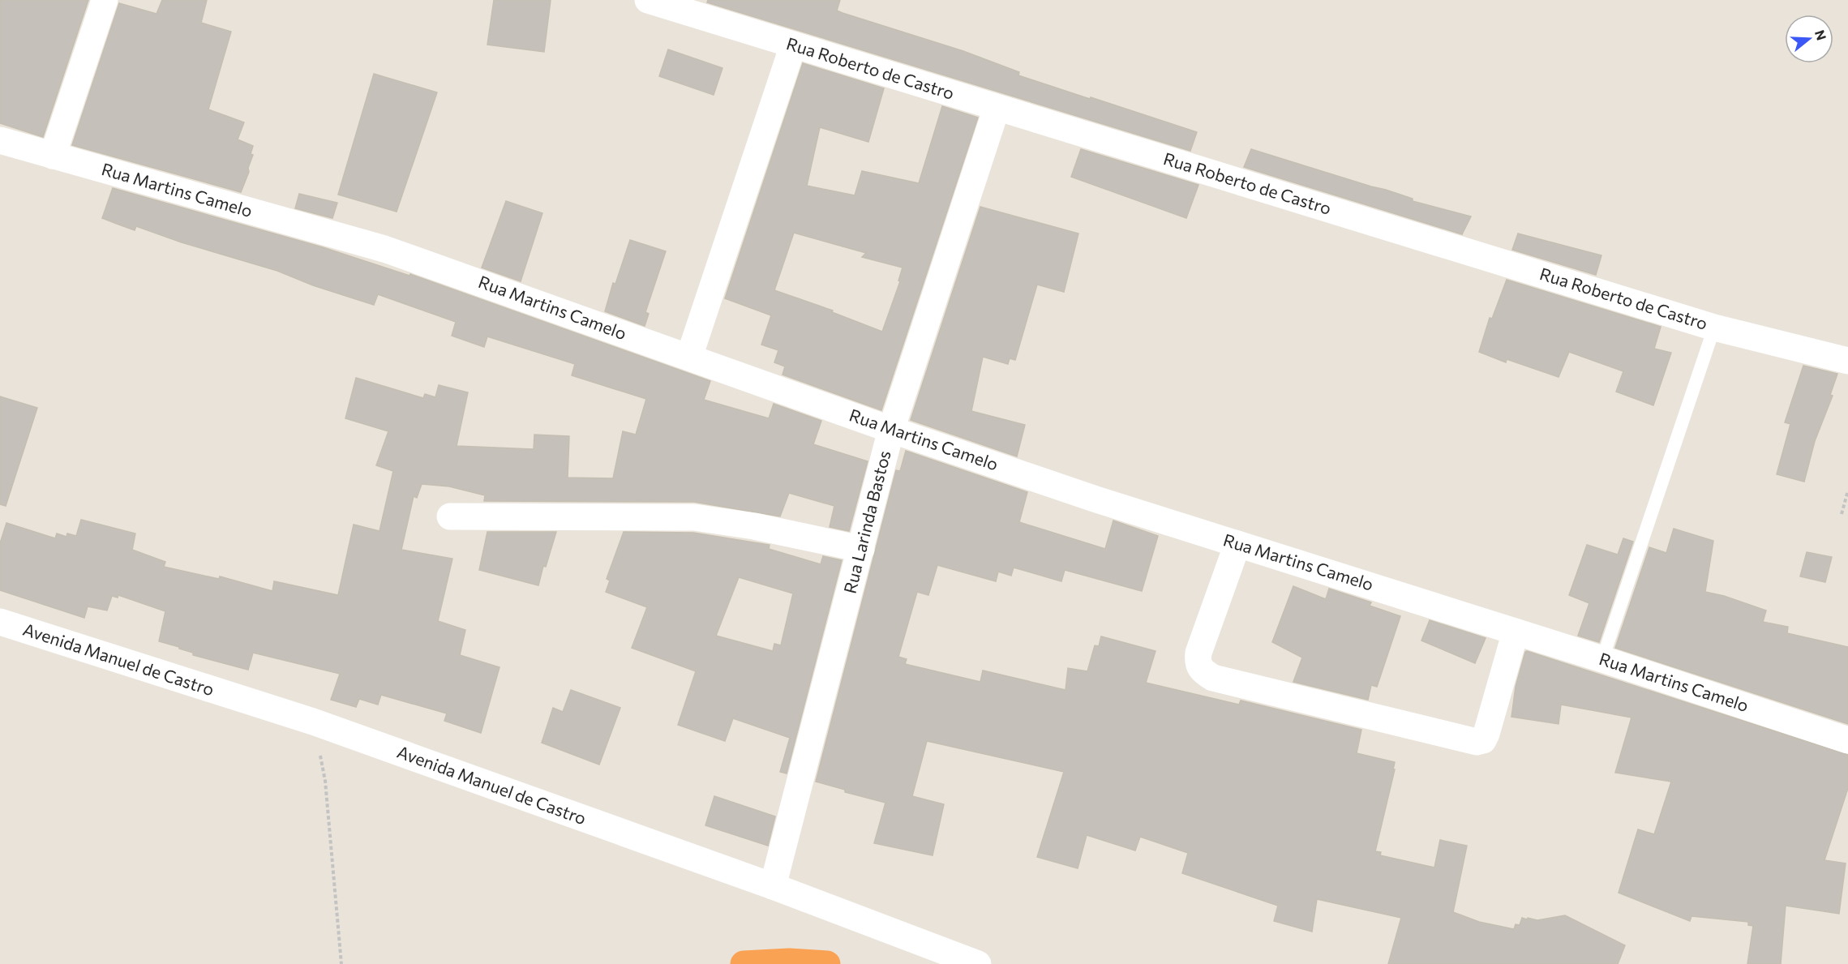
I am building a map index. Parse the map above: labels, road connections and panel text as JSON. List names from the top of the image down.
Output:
{
  "streets": {
    "street": [
      "Rua Roberto de Castro",
      "Rua Martins Camelo",
      "Rua Larinda Bastos",
      "Avenida Manuel de Castro"
    ]
  },
  "crossings": [
    ["Rua Roberto de Castro", "Rua Larinda Bastos"],
    ["Rua Martins Camelo", "Rua Larinda Bastos"],
    ["Rua Larinda Bastos", "Avenida Manuel de Castro"]
  ],
  "north": "right"
}
